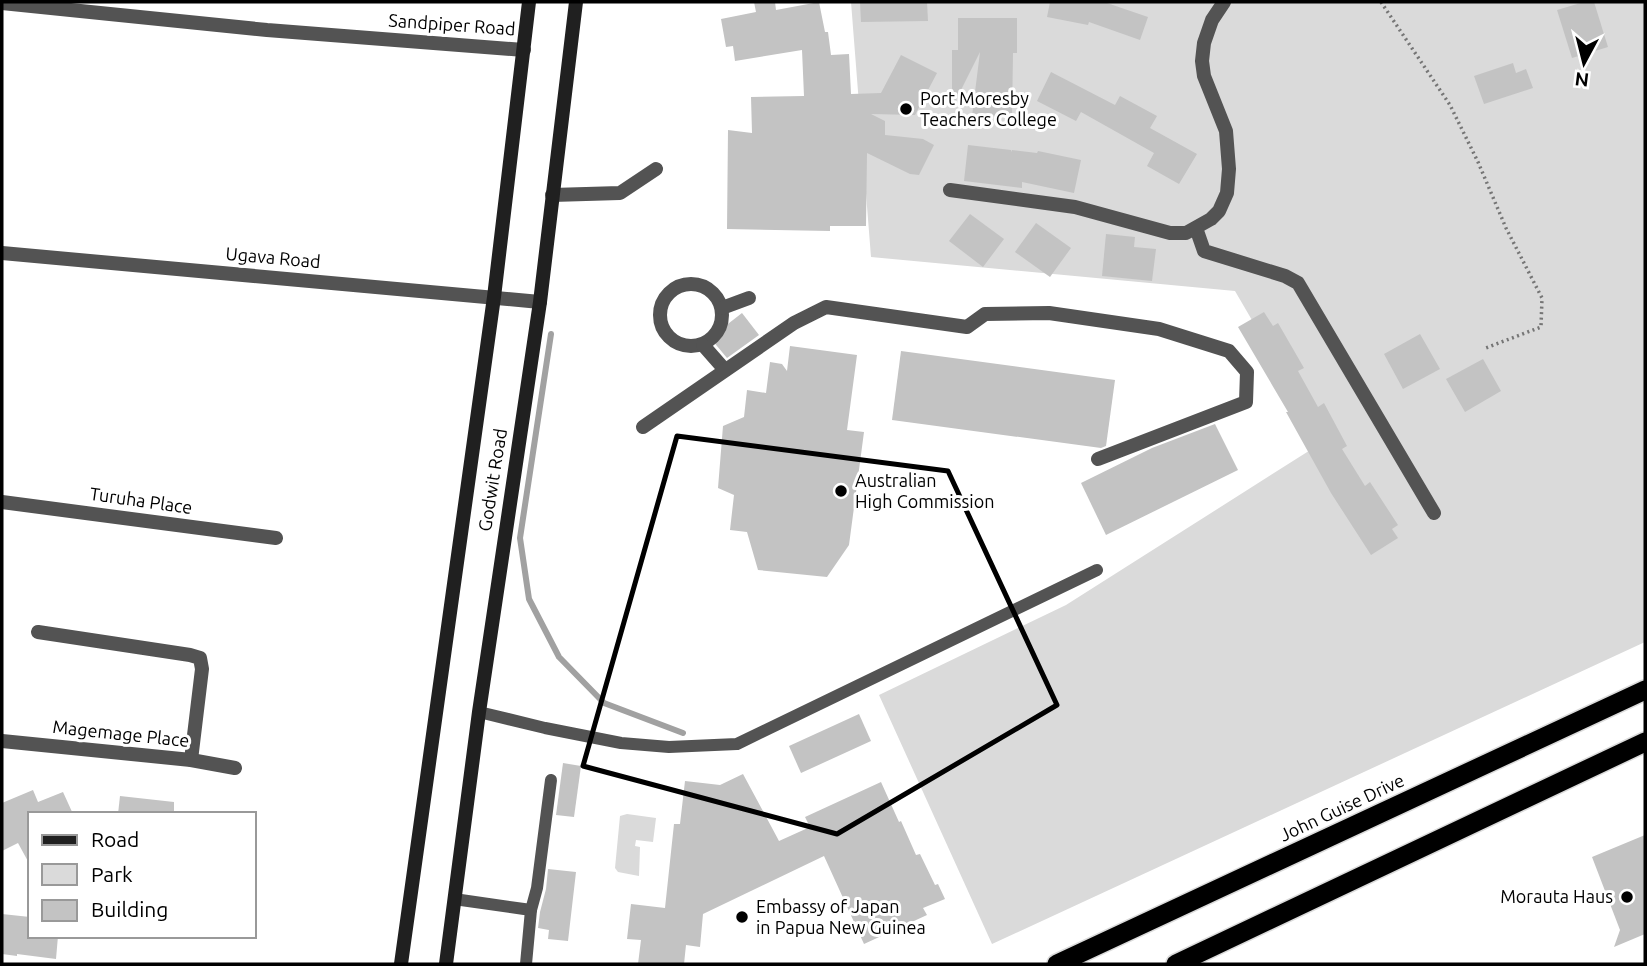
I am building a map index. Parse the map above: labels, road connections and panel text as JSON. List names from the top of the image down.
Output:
{
  "streets": {
    "highway": ["John Guise Drive"],
    "main road": ["Godwit Road"],
    "street": [
      "Sandpiper Road",
      "Ugava Road",
      "Turuha Place",
      "Magemage Place"
    ]
  },
  "crossings": [
    ["Sandpiper Road", "Godwit Road"],
    ["Ugava Road", "Godwit Road"]
  ],
  "places": [
    "Port Moresby Teachers College",
    "Australian High Commission",
    "Morauta Haus",
    "Embassy of Japan in Papua New Guinea"
  ],
  "legend": ["Road", "Park", "Building"],
  "north": "bottom"
}
